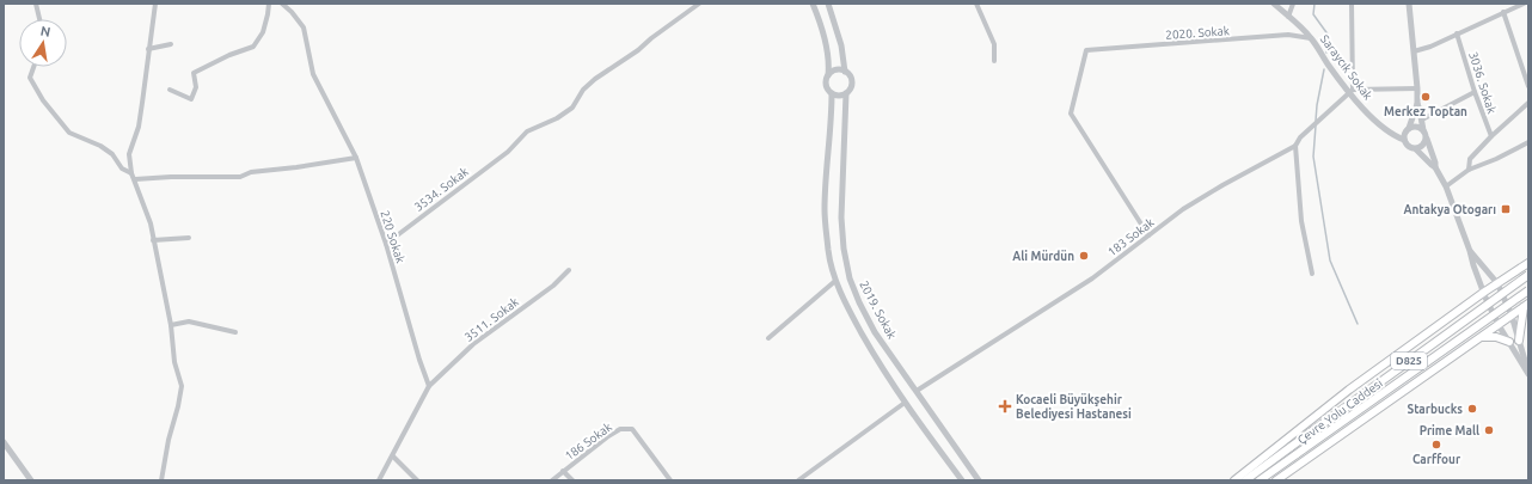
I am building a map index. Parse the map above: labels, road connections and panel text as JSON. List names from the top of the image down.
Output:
{
  "streets": {
    "highway": ["D825", "Çevre Yolu Caddesi"],
    "street": [
      "2020. Sokak",
      "Saraycık Sokak",
      "3036. Sokak",
      "3534. Sokak",
      "220 Sokak",
      "183 Sokak",
      "2019. Sokak",
      "3511. Sokak",
      "186 Sokak"
    ]
  },
  "crossings": [
    ["2020. Sokak", "Saraycık Sokak"],
    ["2020. Sokak", "183 Sokak"],
    ["Saraycık Sokak", "183 Sokak"],
    ["3534. Sokak", "220 Sokak"],
    ["220 Sokak", "3511. Sokak"],
    ["183 Sokak", "2019. Sokak"]
  ],
  "places": {
    "other": [
      "Merkez Toptan",
      "Ali Mürdün",
      "Starbucks",
      "Prime Mall",
      "Carffour"
    ],
    "transit": ["Antakya Otogarı"],
    "health": ["Kocaeli Büyükşehir Belediyesi Hastanesi"]
  },
  "north": "top"
}
